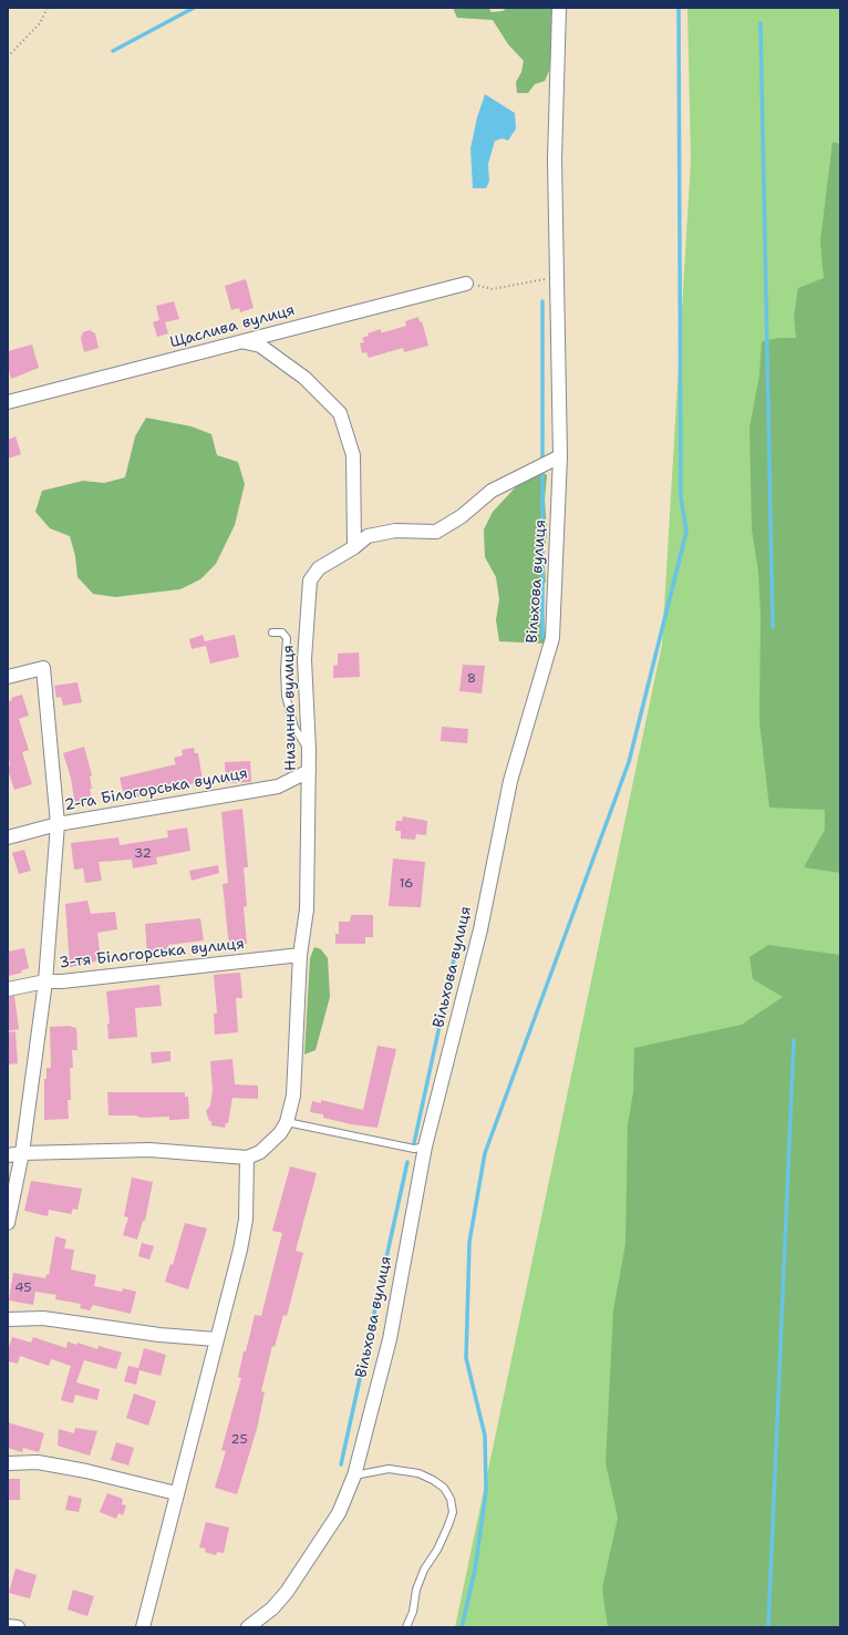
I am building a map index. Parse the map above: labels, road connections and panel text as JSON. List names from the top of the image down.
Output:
{
  "streets": {
    "street": [
      "Щаслива вулиця",
      "Вільхова вулиця",
      "Низинна вулиця",
      "2-га Білогорська вулиця",
      "3-тя Білогорська вулиця"
    ]
  },
  "crossings": [
    ["Вільхова вулиця", "Низинна вулиця"],
    ["Низинна вулиця", "2-га Білогорська вулиця"],
    ["Низинна вулиця", "3-тя Білогорська вулиця"]
  ],
  "house_numbers": [
    "8",
    "32",
    "16",
    "45",
    "25"
  ]
}
